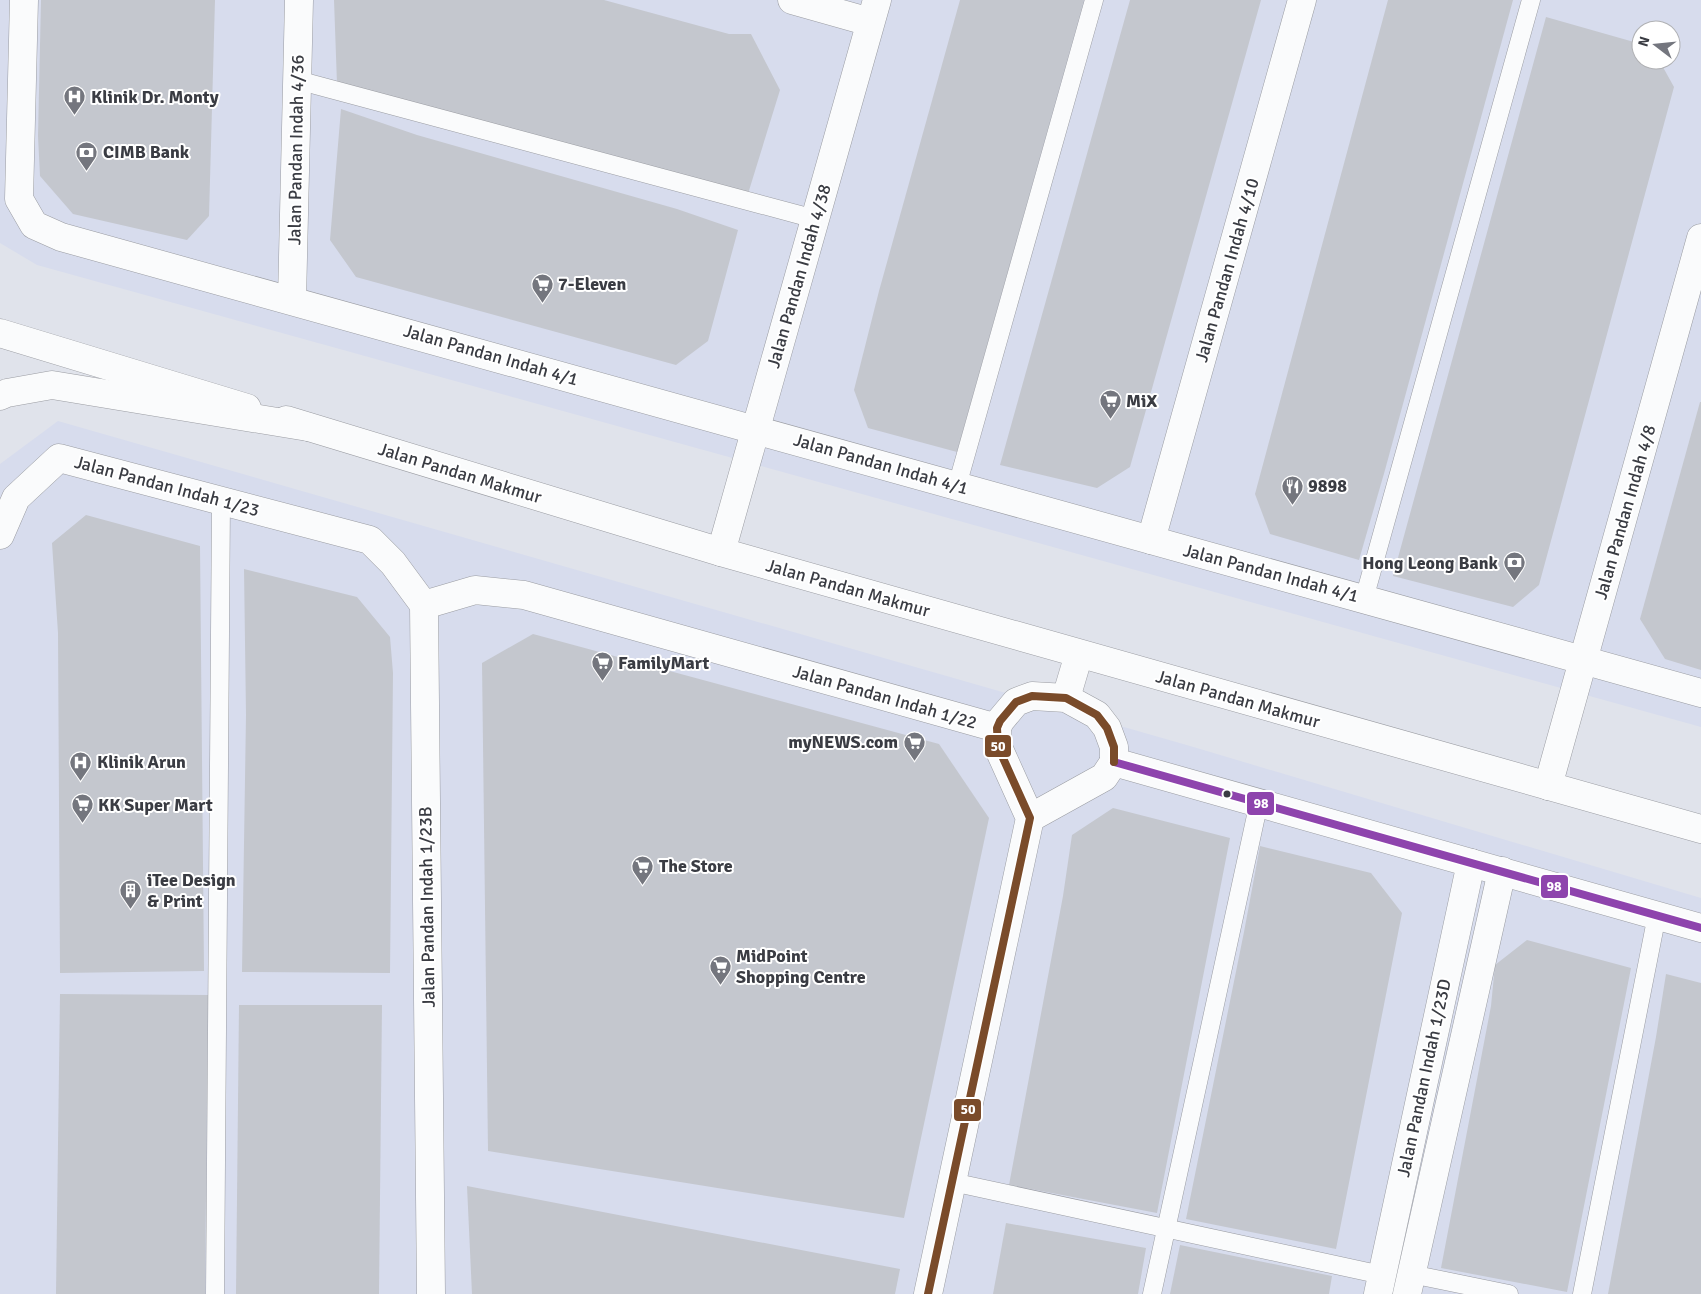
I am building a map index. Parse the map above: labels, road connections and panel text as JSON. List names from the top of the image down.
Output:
{
  "streets": {
    "street": [
      "Jalan Pandan Indah 4/36",
      "Jalan Pandan Indah 4/10",
      "Jalan Pandan Indah 4/38",
      "Jalan Pandan Indah 4/1",
      "Jalan Pandan Makmur",
      "Jalan Pandan Indah 1/23",
      "Jalan Pandan Indah 4/8",
      "Jalan Pandan Indah 1/22",
      "Jalan Pandan Indah 1/23B",
      "Jalan Pandan Indah 1/23D"
    ]
  },
  "crossings": [
    ["Jalan Pandan Indah 4/36", "Jalan Pandan Indah 4/1"],
    ["Jalan Pandan Indah 4/10", "Jalan Pandan Indah 4/1"],
    ["Jalan Pandan Indah 4/38", "Jalan Pandan Indah 4/1"],
    ["Jalan Pandan Indah 4/38", "Jalan Pandan Makmur"],
    ["Jalan Pandan Indah 4/1", "Jalan Pandan Indah 4/8"],
    ["Jalan Pandan Makmur", "Jalan Pandan Indah 4/8"],
    ["Jalan Pandan Indah 1/23", "Jalan Pandan Indah 1/22"],
    ["Jalan Pandan Indah 1/23", "Jalan Pandan Indah 1/23B"],
    ["Jalan Pandan Indah 1/22", "Jalan Pandan Indah 1/23B"]
  ],
  "places": {
    "hospital": ["Klinik Dr. Monty", "Klinik Arun"],
    "bank": ["CIMB Bank", "Hong Leong Bank"],
    "supermarket": [
      "7-Eleven",
      "MiX",
      "FamilyMart",
      "myNEWS.com",
      "KK Super Mart",
      "The Store",
      "MidPoint Shopping Centre"
    ],
    "restaurant": ["9898"],
    "building": ["iTee Design & Print"]
  },
  "lines": ["transit line 50", "transit line 98"],
  "north": "left"
}
